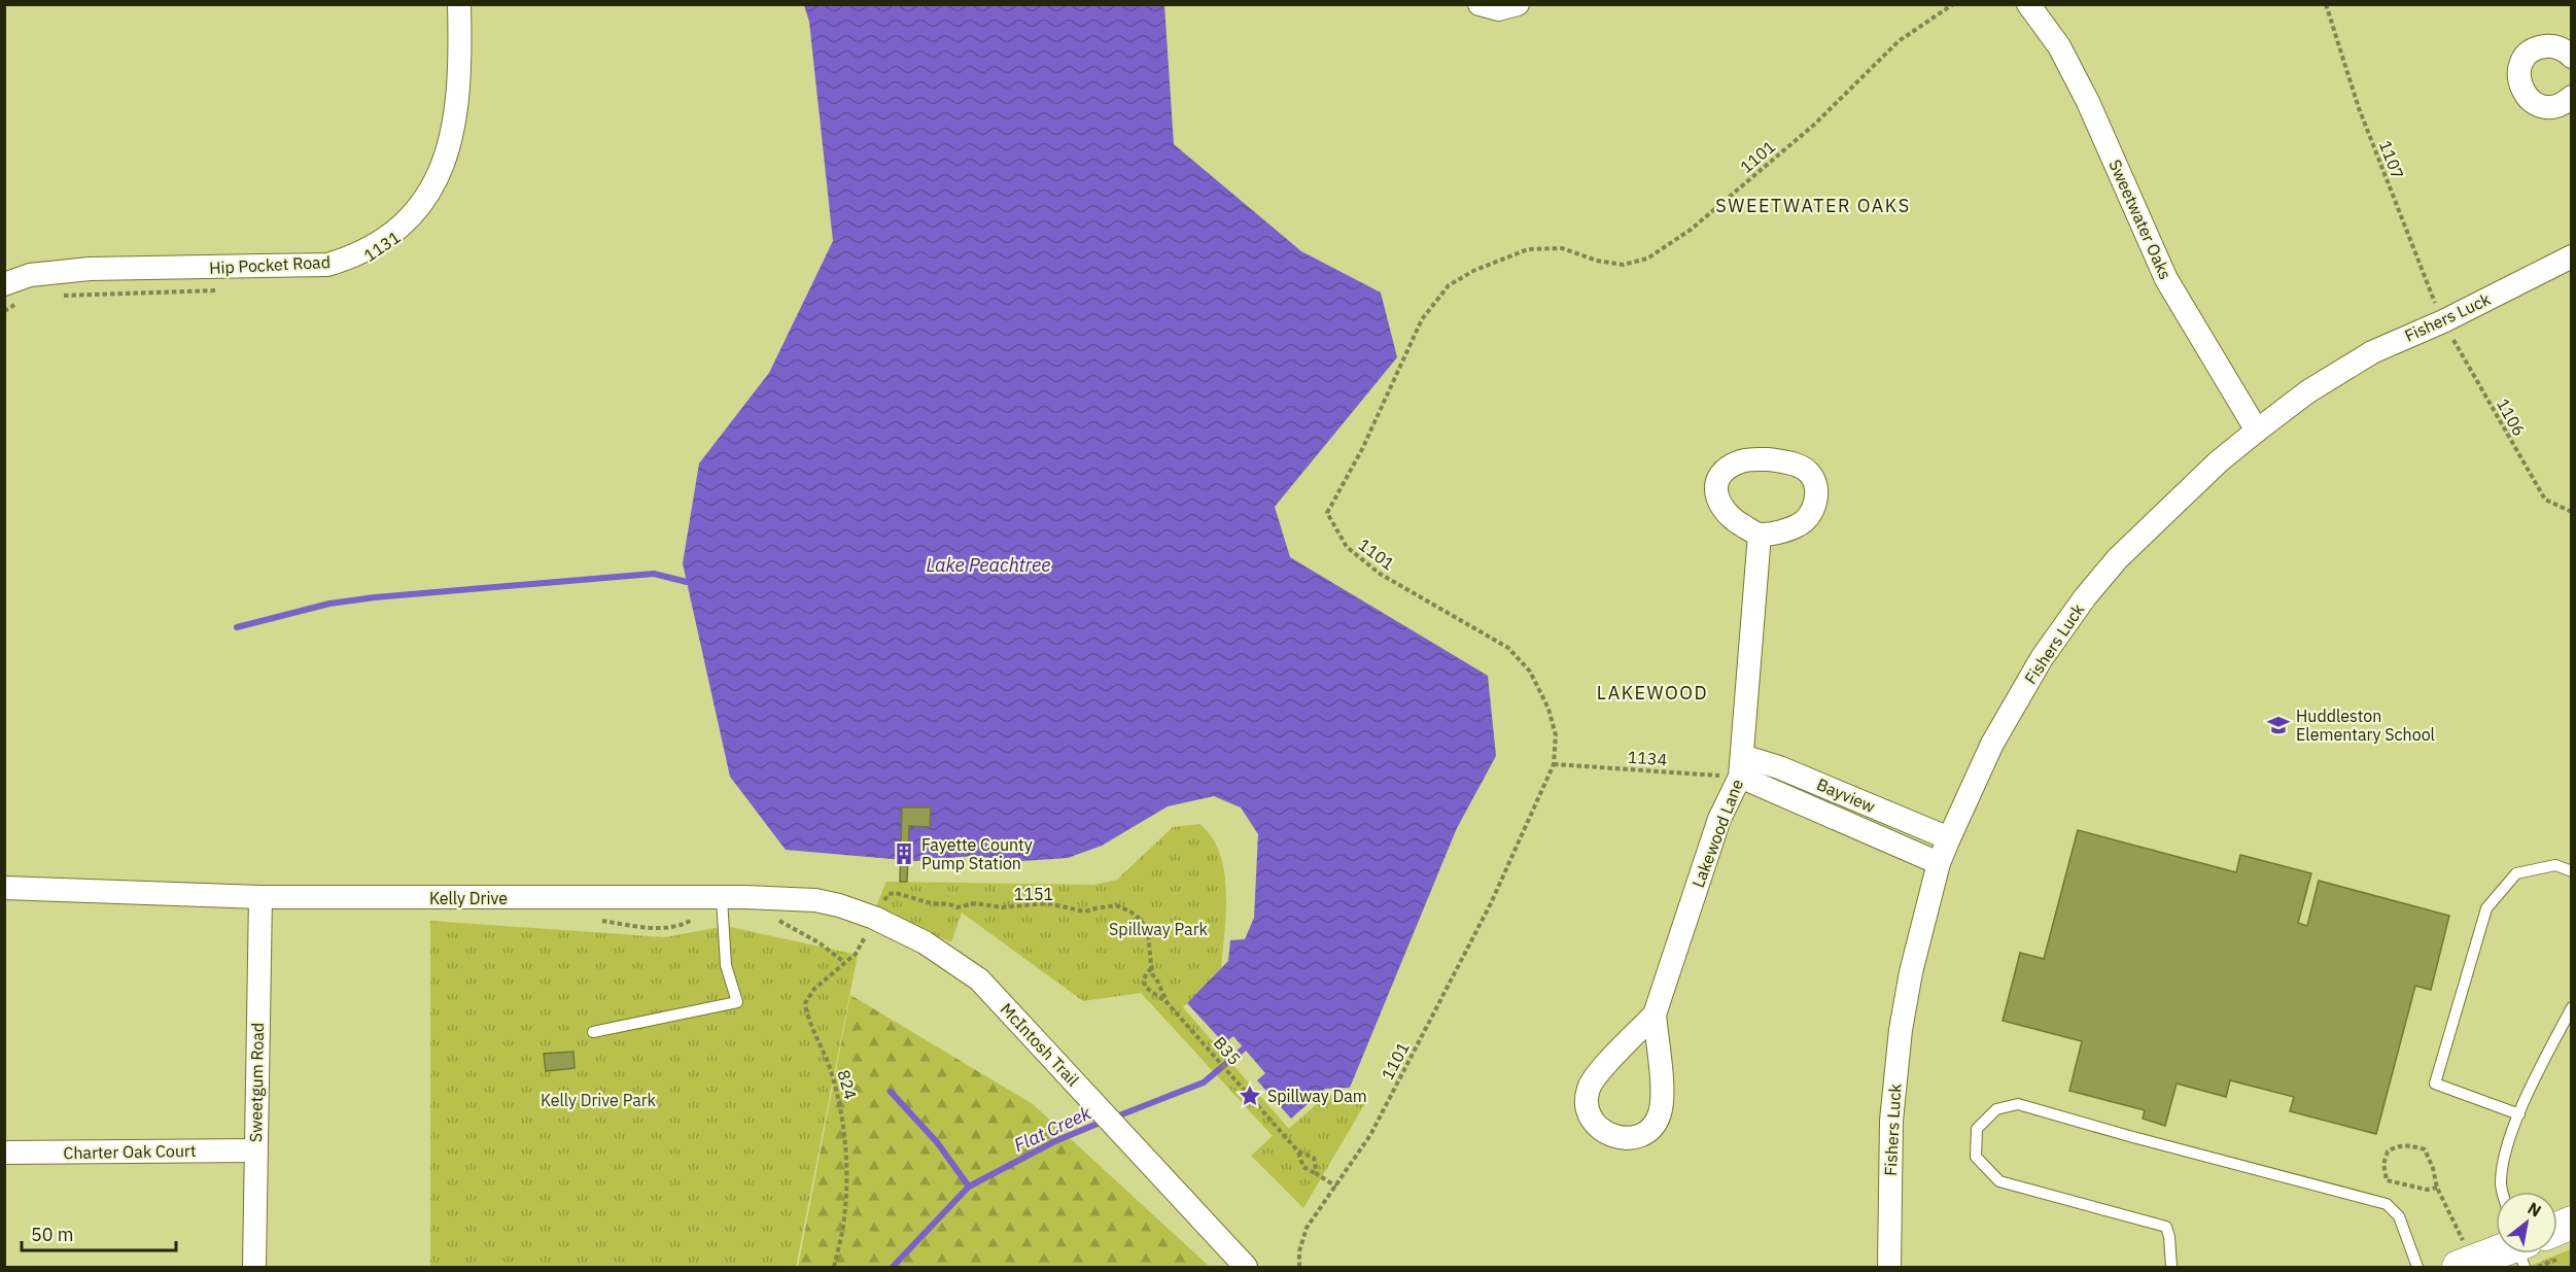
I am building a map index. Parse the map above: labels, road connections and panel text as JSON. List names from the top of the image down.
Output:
{
  "streets": {
    "street": [
      "Sweetwater Oaks",
      "Hip Pocket Road",
      "Fishers Luck",
      "Bayview",
      "Lakewood Lane",
      "Kelly Drive",
      "McIntosh Trail",
      "Sweetgum Road",
      "Charter Oak Court"
    ],
    "path": [
      "1101",
      "1107",
      "1106",
      "1134",
      "1151",
      "B35",
      "824"
    ]
  },
  "crossings": [
    ["1101", "1134"],
    ["1107", "Fishers Luck"],
    ["1107", "1106"],
    ["Sweetwater Oaks", "Fishers Luck"],
    ["Fishers Luck", "1106"],
    ["Fishers Luck", "Bayview"],
    ["1134", "Bayview"],
    ["1134", "Lakewood Lane"],
    ["Bayview", "Lakewood Lane"],
    ["1151", "B35"],
    ["Kelly Drive", "McIntosh Trail"],
    ["Kelly Drive", "Sweetgum Road"],
    ["Sweetgum Road", "Charter Oak Court"]
  ],
  "districts": ["SWEETWATER OAKS", "LAKEWOOD"],
  "water": ["Lake Peachtree", "Flat Creek"],
  "parks": ["Spillway Park", "Kelly Drive Park"],
  "places": {
    "school or university": ["Huddleston Elementary School"],
    "building": ["Fayette County Pump Station"],
    "place": ["Spillway Dam"]
  },
  "scale_bar": "50 m",
  "north": "top right"
}
